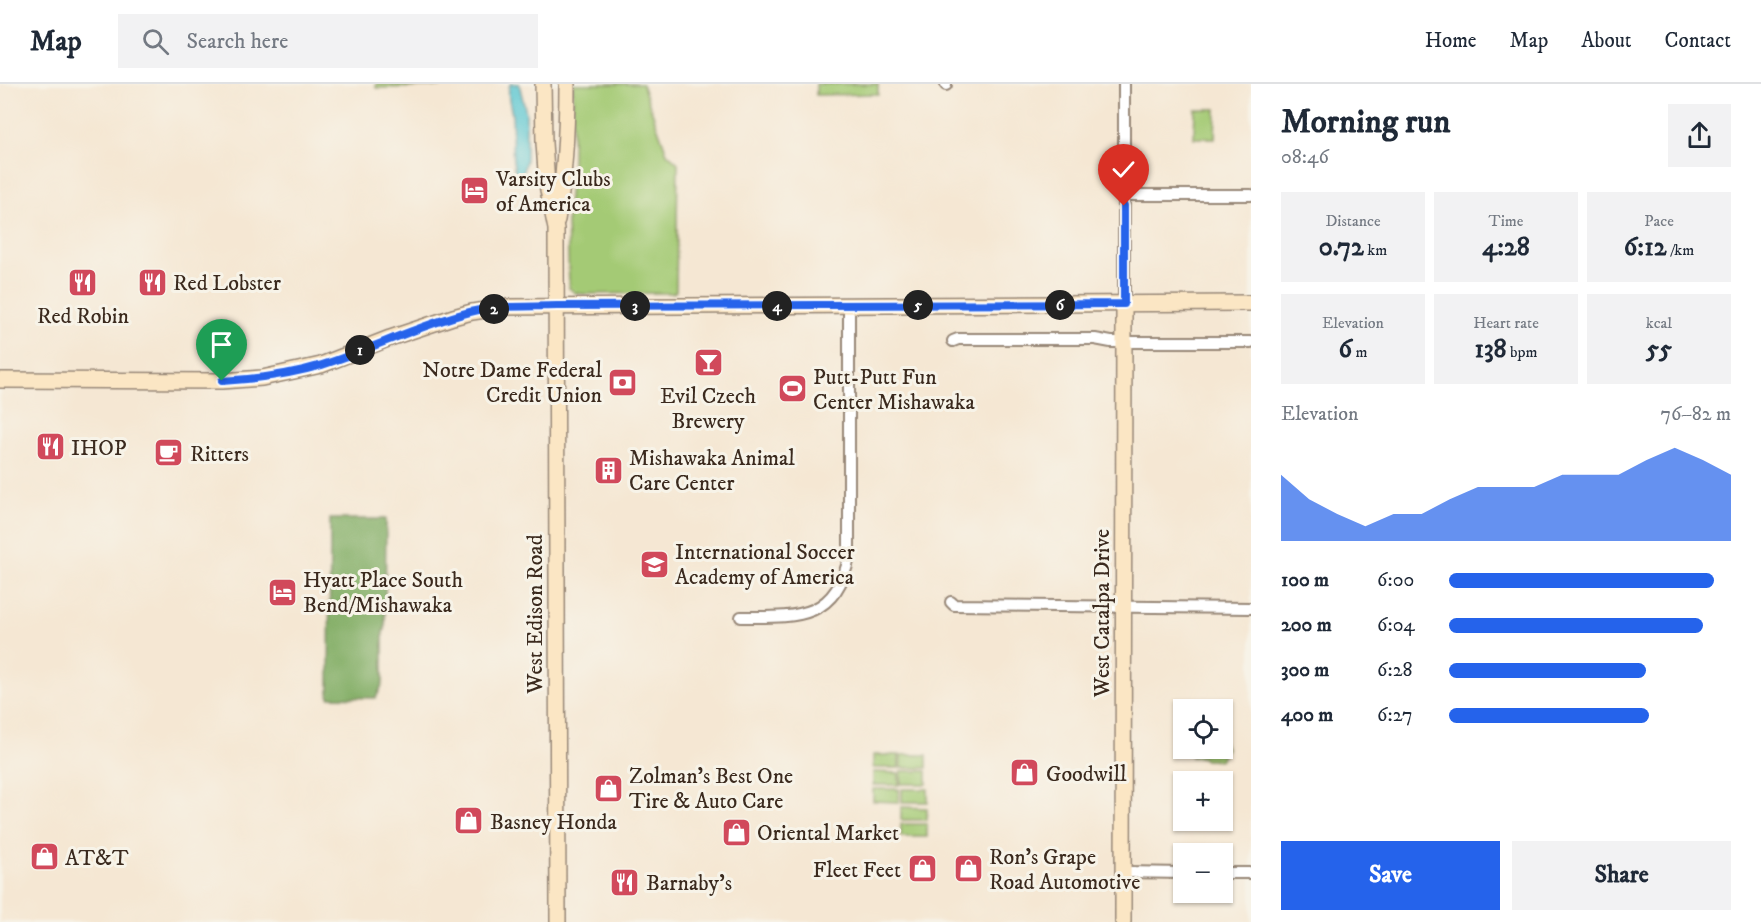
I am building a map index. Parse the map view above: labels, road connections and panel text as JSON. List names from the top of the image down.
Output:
{
  "streets": {
    "street": ["West Catalpa Drive", "West Edison Road"]
  },
  "places": {
    "hotel": ["Varsity Clubs of America", "Hyatt Place South Bend/Mishawaka"],
    "restaurant": [
      "Red Lobster",
      "Red Robin",
      "IHOP",
      "Barnaby's"
    ],
    "bar": ["Evil Czech Brewery"],
    "bank": ["Notre Dame Federal Credit Union"],
    "sports": ["Putt-Putt Fun Center Mishawaka"],
    "cafe": ["Ritters"],
    "building": ["Mishawaka Animal Care Center"],
    "school or university": ["International Soccer Academy of America"],
    "shop": [
      "Goodwill",
      "Zolman's Best One Tire & Auto Care",
      "Basney Honda",
      "Oriental Market",
      "AT&T",
      "Fleet Feet",
      "Ron's Grape Road Automotive"
    ]
  },
  "page": {
    "header": "Map",
    "search": "Search here",
    "nav": [
      "Home",
      "Map",
      "About",
      "Contact"
    ],
    "heading": ["Morning run", "08:46"],
    "stats": [
      ["Distance", "0.72 km"],
      ["Time", "4:28"],
      ["Pace", "6:12 /km"],
      ["Elevation", "6 m"],
      ["Heart rate", "138 bpm"],
      ["kcal", "55"]
    ],
    "pins": [
      "5",
      "6",
      "3",
      "4",
      "2",
      "1"
    ],
    "chart": ["Elevation", "76–82 m"],
    "list": [
      {
        "name": "100 m",
        "note": "6:00"
      },
      {
        "name": "200 m",
        "note": "6:04"
      },
      {
        "name": "300 m",
        "note": "6:28"
      },
      {
        "name": "400 m",
        "note": "6:27"
      }
    ],
    "map_buttons": ["+", "−"],
    "buttons": ["Save", "Share"]
  }
}
